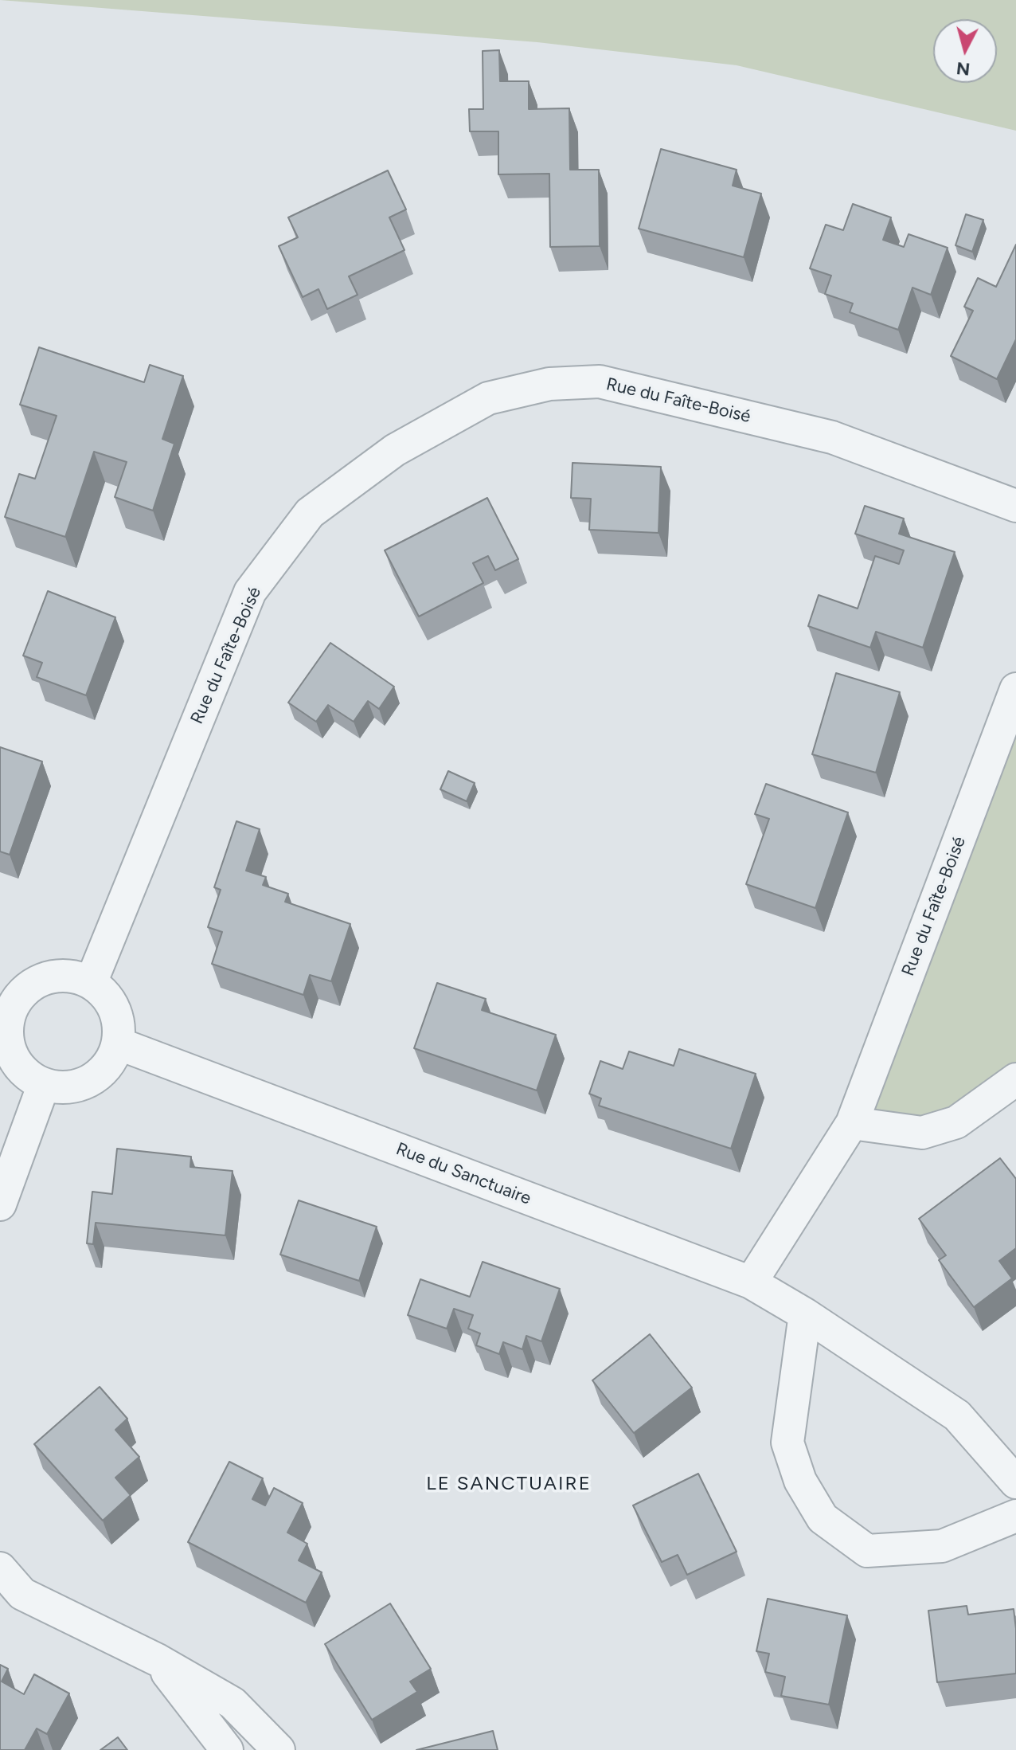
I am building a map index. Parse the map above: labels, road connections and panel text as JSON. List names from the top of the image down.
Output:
{
  "streets": {
    "street": ["Rue du Faîte-Boisé", "Rue du Sanctuaire"]
  },
  "crossings": [
    ["Rue du Faîte-Boisé", "Rue du Sanctuaire"]
  ],
  "districts": ["LE SANCTUAIRE"],
  "north": "bottom"
}
